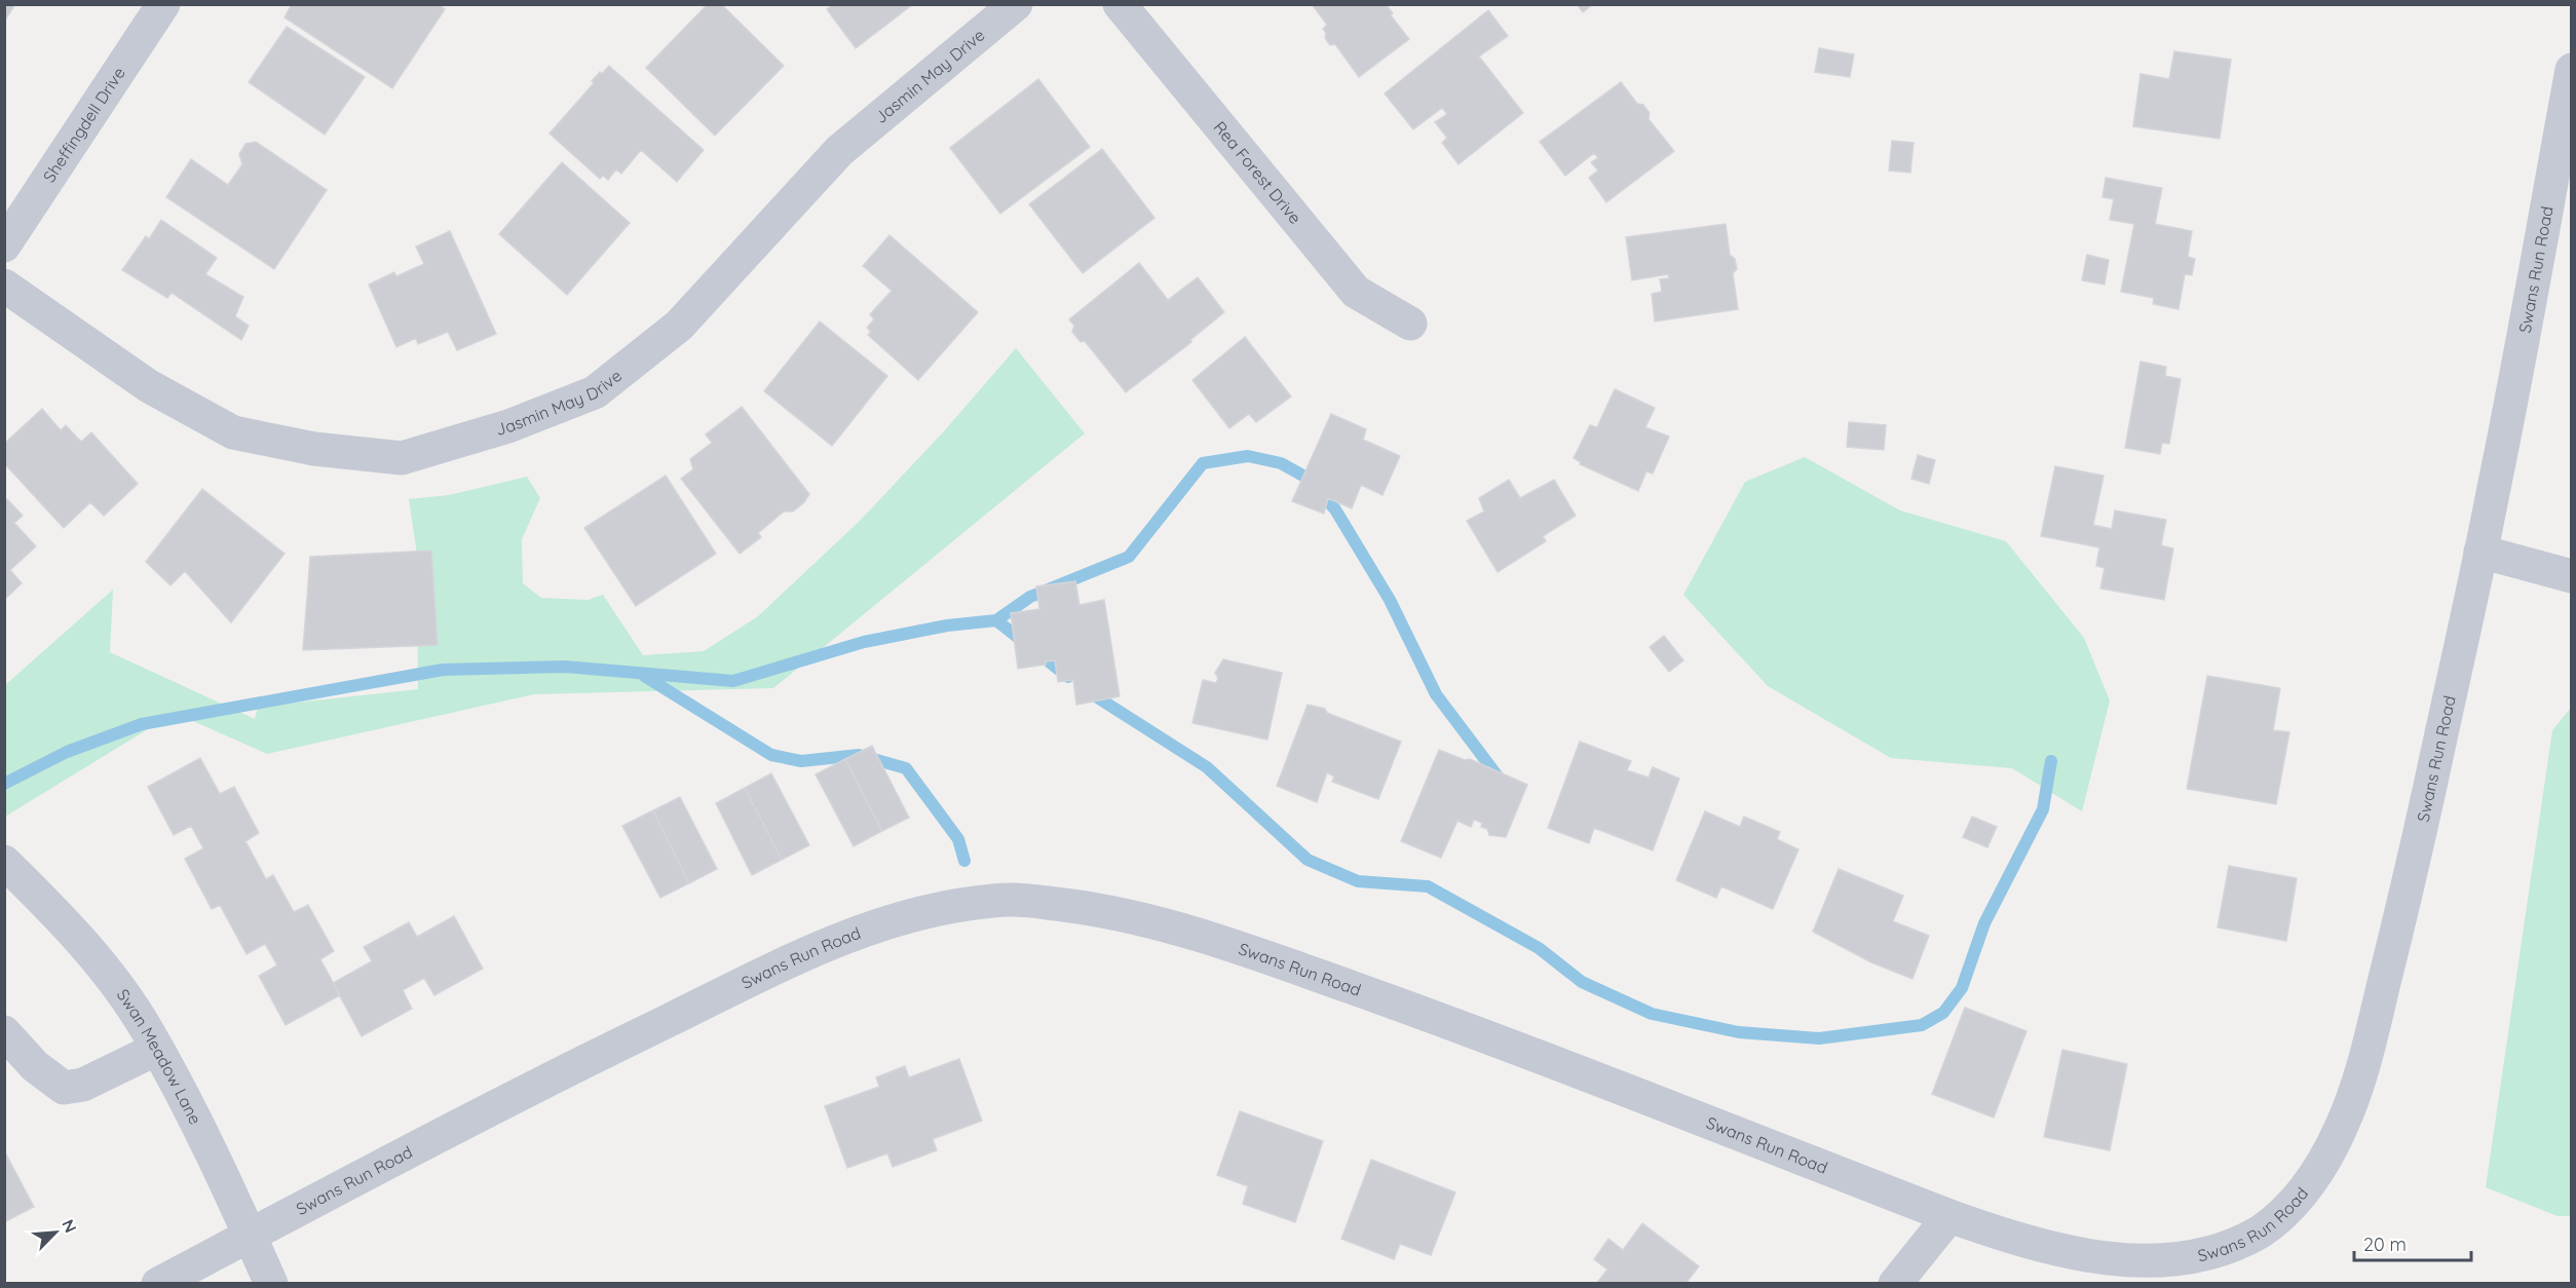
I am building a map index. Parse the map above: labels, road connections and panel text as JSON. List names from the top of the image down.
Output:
{
  "streets": {
    "street": [
      "Jasmin May Drive",
      "Sheffingdell Drive",
      "Rea Forest Drive",
      "Swans Run Road",
      "Swan Meadow Lane"
    ]
  },
  "crossings": [
    ["Swans Run Road", "Swan Meadow Lane"]
  ],
  "scale_bar": "20 m",
  "north": "top right"
}
